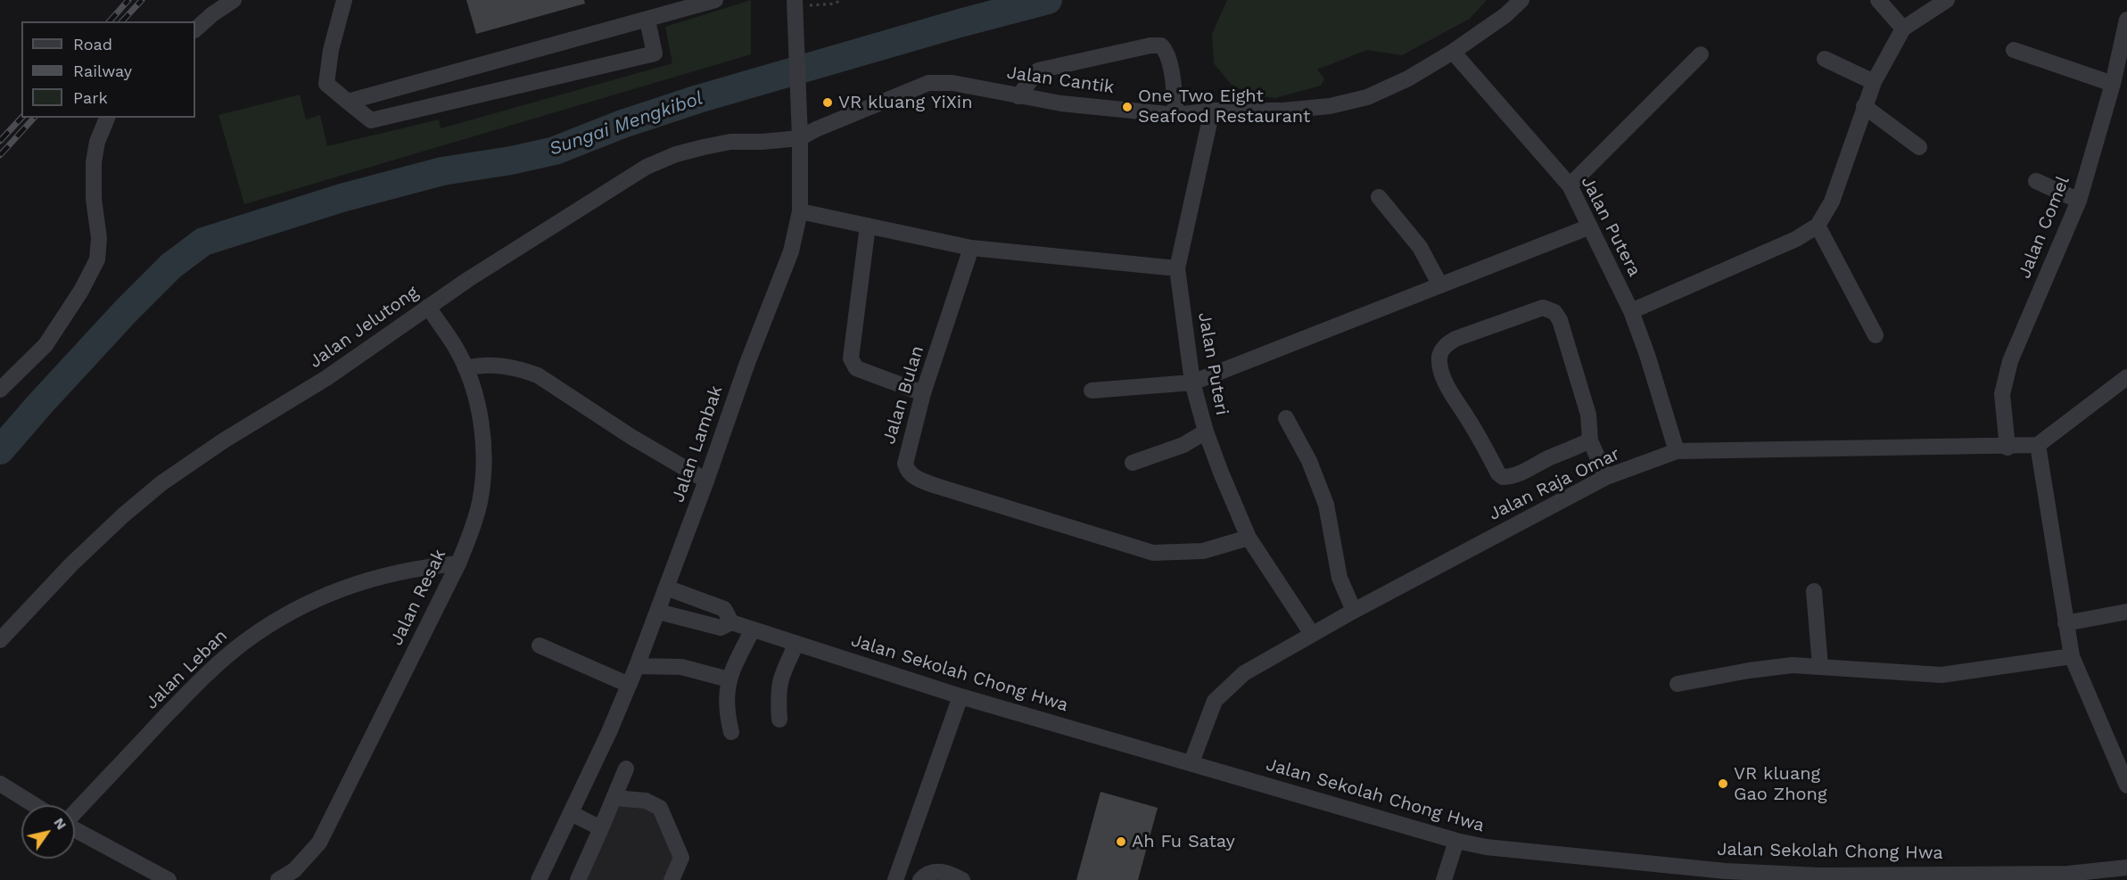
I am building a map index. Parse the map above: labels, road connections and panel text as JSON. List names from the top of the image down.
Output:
{
  "streets": {
    "street": [
      "Jalan Cantik",
      "Jalan Putera",
      "Jalan Comel",
      "Jalan Jelutong",
      "Jalan Puteri",
      "Jalan Bulan",
      "Jalan Lambak",
      "Jalan Raja Omar",
      "Jalan Resak",
      "Jalan Leban",
      "Jalan Sekolah Chong Hwa"
    ]
  },
  "crossings": [
    ["Jalan Cantik", "Jalan Putera"],
    ["Jalan Cantik", "Jalan Jelutong"],
    ["Jalan Cantik", "Jalan Puteri"],
    ["Jalan Cantik", "Jalan Lambak"],
    ["Jalan Putera", "Jalan Raja Omar"],
    ["Jalan Comel", "Jalan Raja Omar"],
    ["Jalan Jelutong", "Jalan Lambak"],
    ["Jalan Jelutong", "Jalan Resak"],
    ["Jalan Puteri", "Jalan Bulan"],
    ["Jalan Puteri", "Jalan Raja Omar"],
    ["Jalan Lambak", "Jalan Sekolah Chong Hwa"],
    ["Jalan Raja Omar", "Jalan Sekolah Chong Hwa"],
    ["Jalan Resak", "Jalan Leban"]
  ],
  "water": ["Sungai Mengkibol"],
  "places": [
    "VR kluang YiXin",
    "One Two Eight Seafood Restaurant",
    "VR kluang Gao Zhong",
    "Ah Fu Satay"
  ],
  "legend": ["Road", "Railway", "Park"],
  "north": "top right"
}
